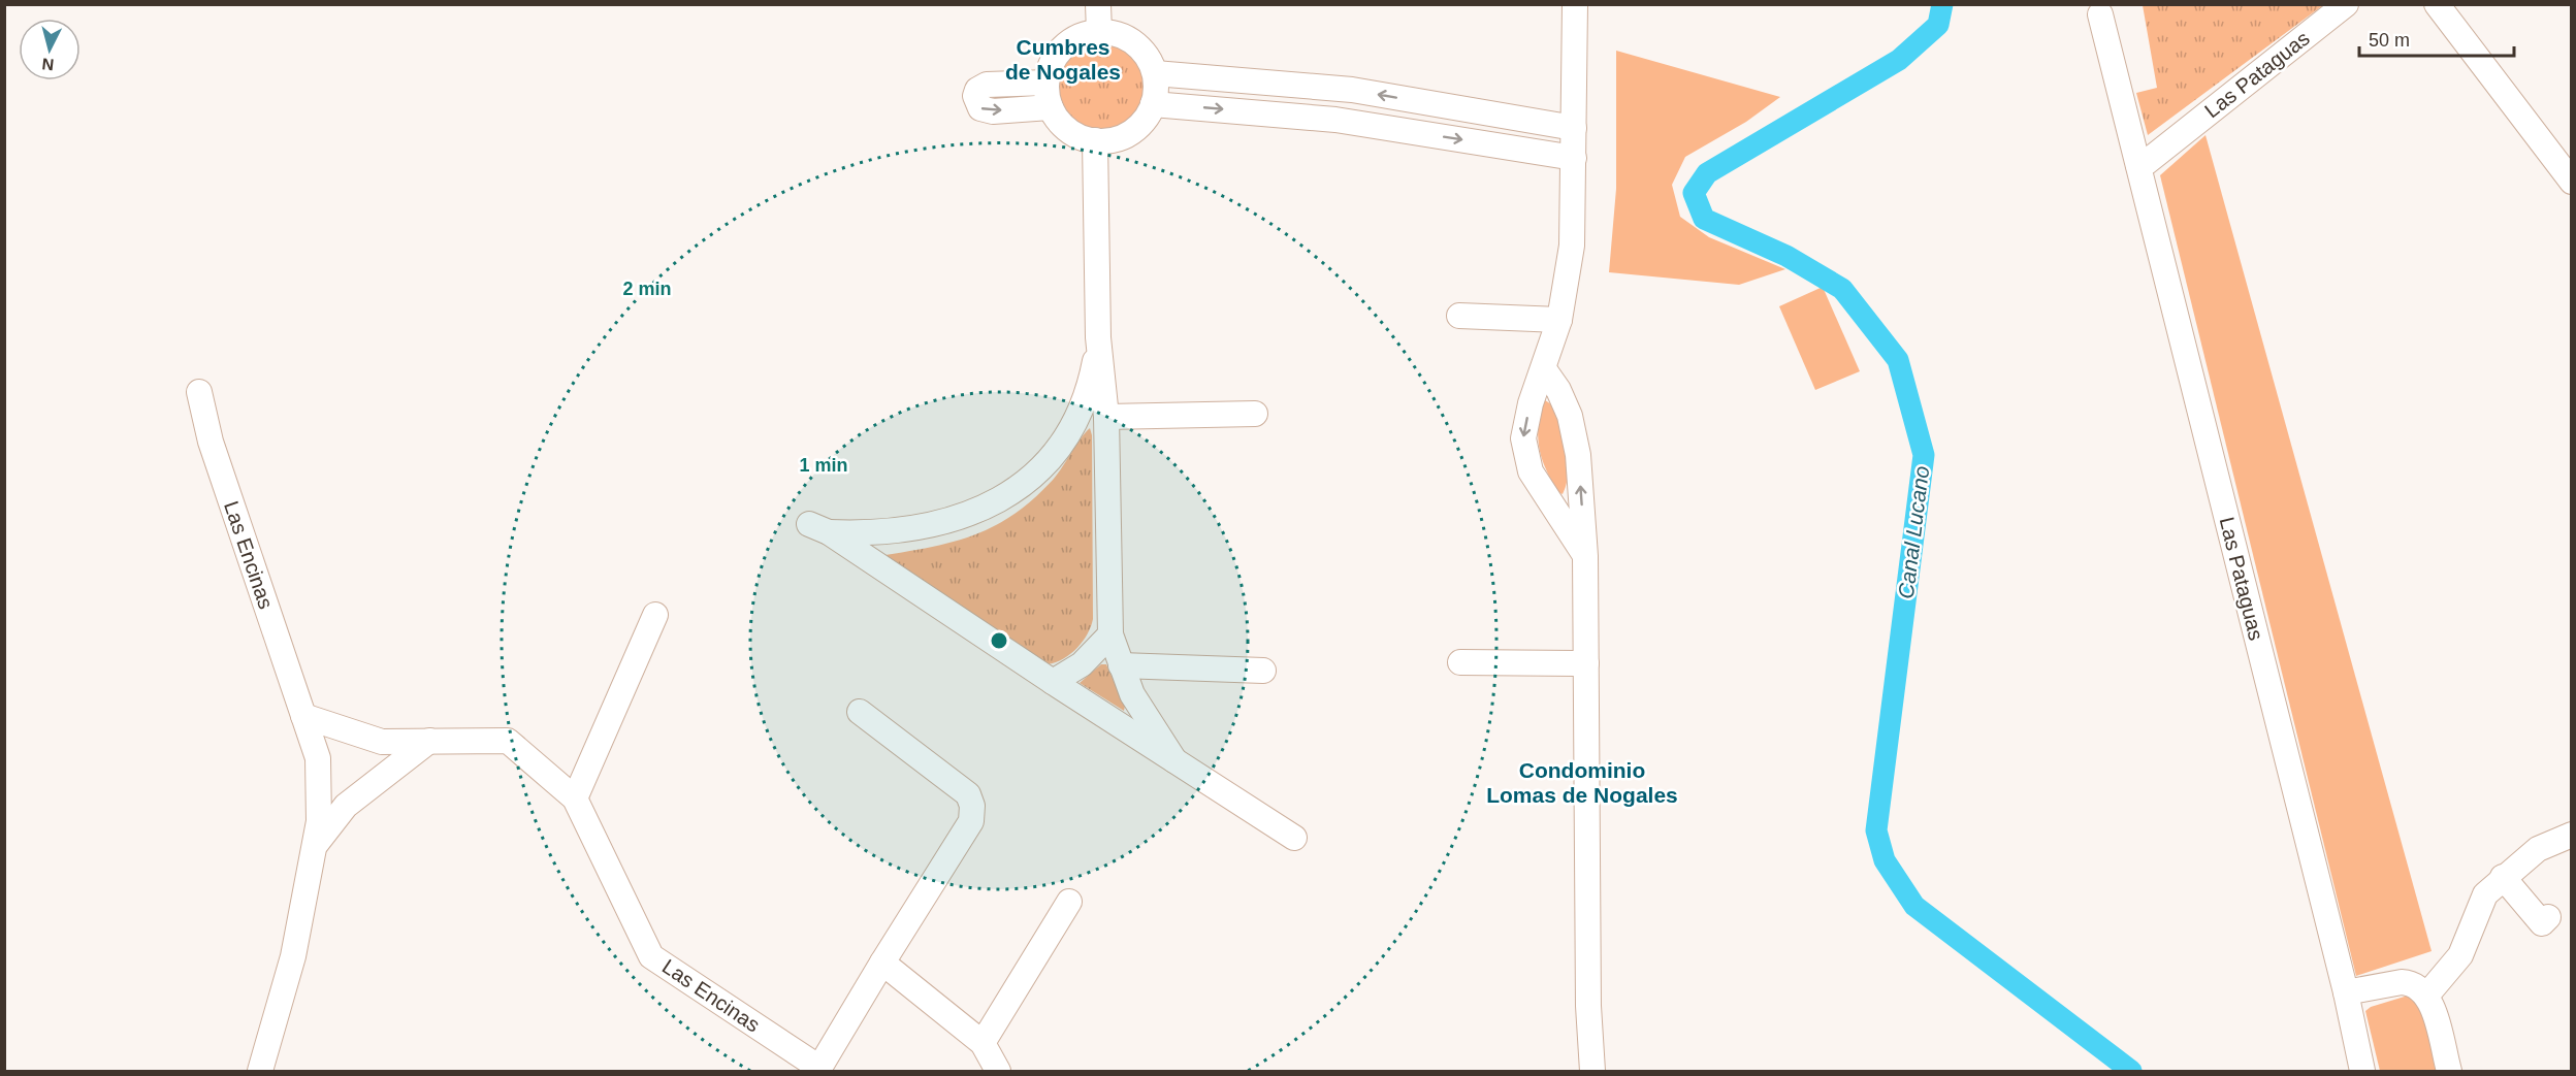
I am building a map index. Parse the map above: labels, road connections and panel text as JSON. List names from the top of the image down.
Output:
{
  "streets": {
    "street": ["Las Pataguas", "Las Encinas"]
  },
  "districts": ["Cumbres de Nogales", "Condominio Lomas de Nogales"],
  "water": ["Canal Lucano"],
  "scale_bar": "50 m",
  "north": "bottom",
  "rings": ["2 min", "1 min"]
}
